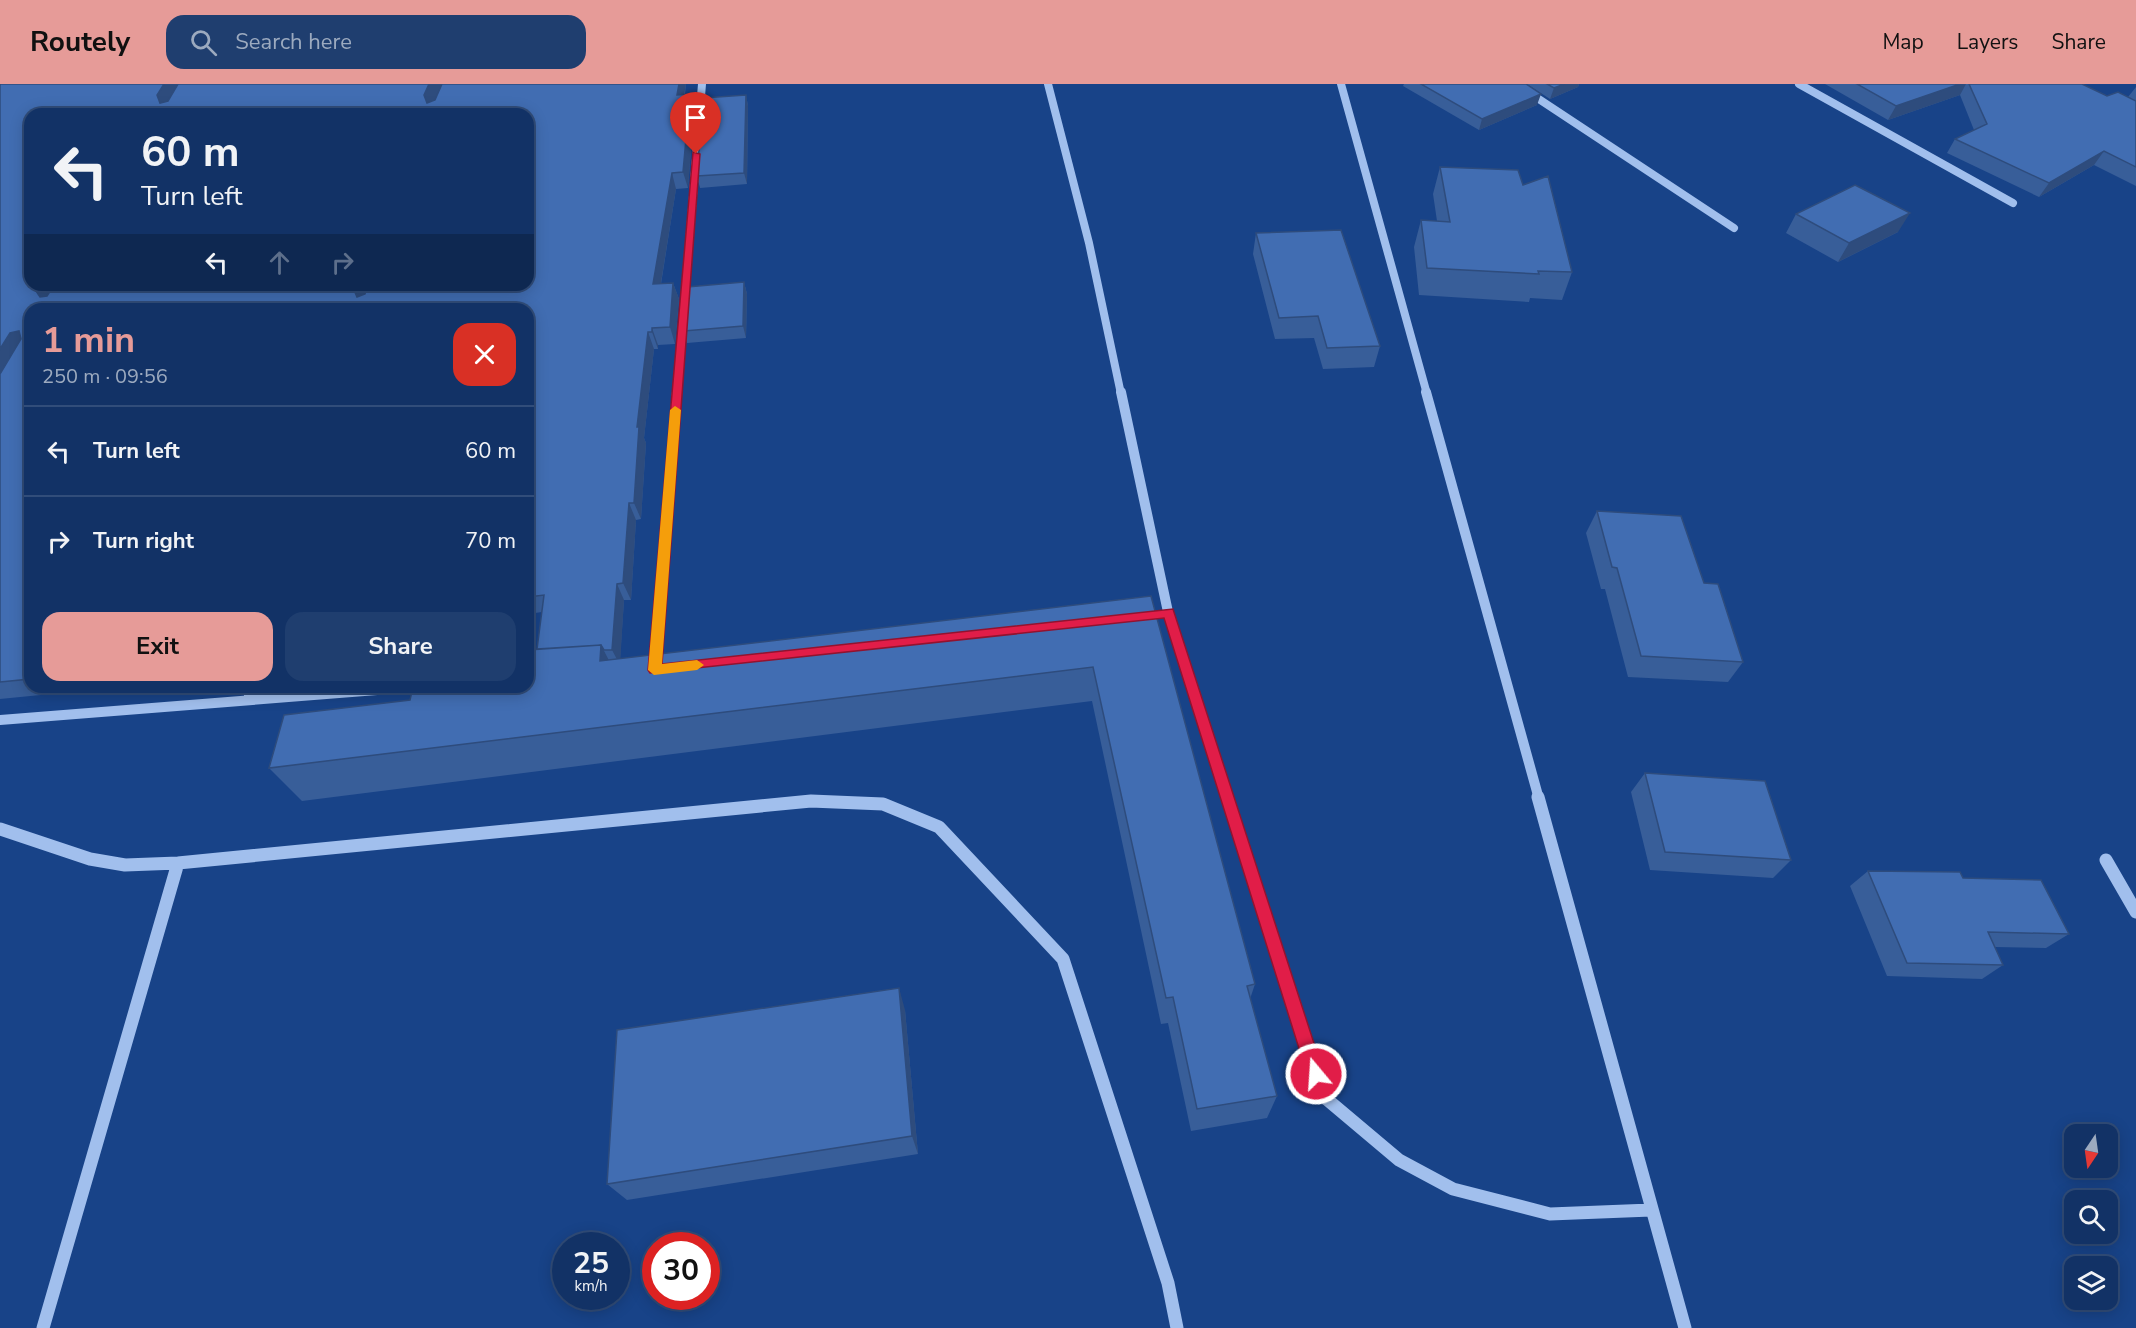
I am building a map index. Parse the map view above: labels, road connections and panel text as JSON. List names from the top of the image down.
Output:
{
  "north": "bottom",
  "page": {
    "header": "Routely",
    "search": "Search here",
    "nav": ["Map", "Layers", "Share"],
    "turn": ["60 m", "Turn left"],
    "heading": ["1 min", "250 m · 09:56"],
    "list": [
      {
        "name": "Turn left",
        "value": "60 m"
      },
      {
        "name": "Turn right",
        "value": "70 m"
      }
    ],
    "buttons": ["Exit", "Share"],
    "speed": "25 km/h",
    "limit": "30"
  }
}
